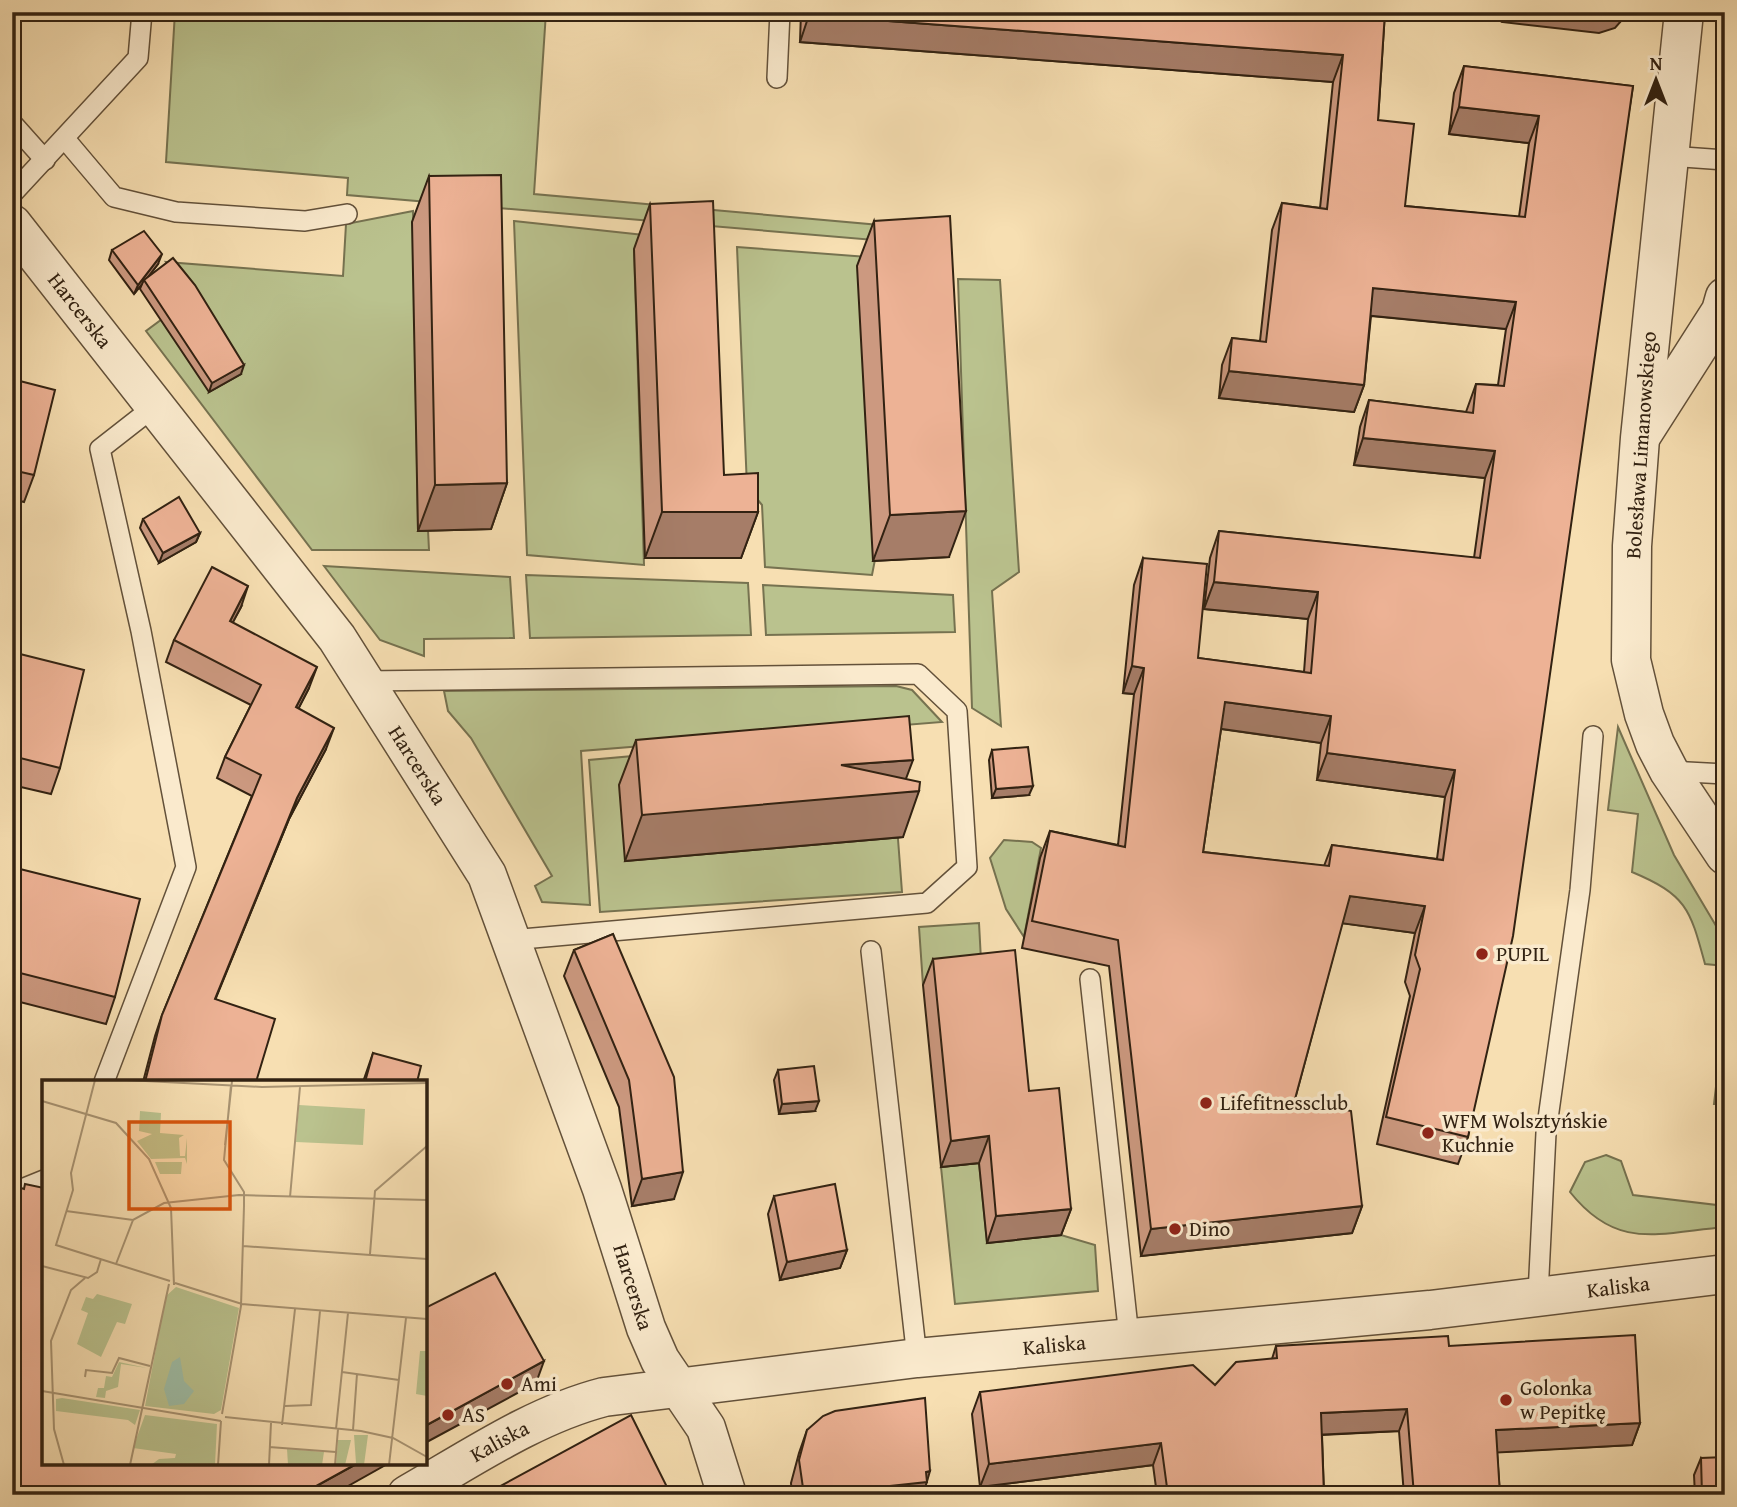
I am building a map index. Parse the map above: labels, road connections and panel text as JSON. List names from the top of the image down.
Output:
{
  "streets": {
    "street": ["Harcerska", "Bolesława Limanowskiego", "Kaliska"]
  },
  "crossings": [
    ["Harcerska", "Kaliska"]
  ],
  "places": [
    "PUPIL",
    "Lifefitnessclub",
    "WFM Wolsztyńskie Kuchnie",
    "Dino",
    "Ami",
    "Golonka w Pepitkę",
    "AS"
  ],
  "north": "top"
}
